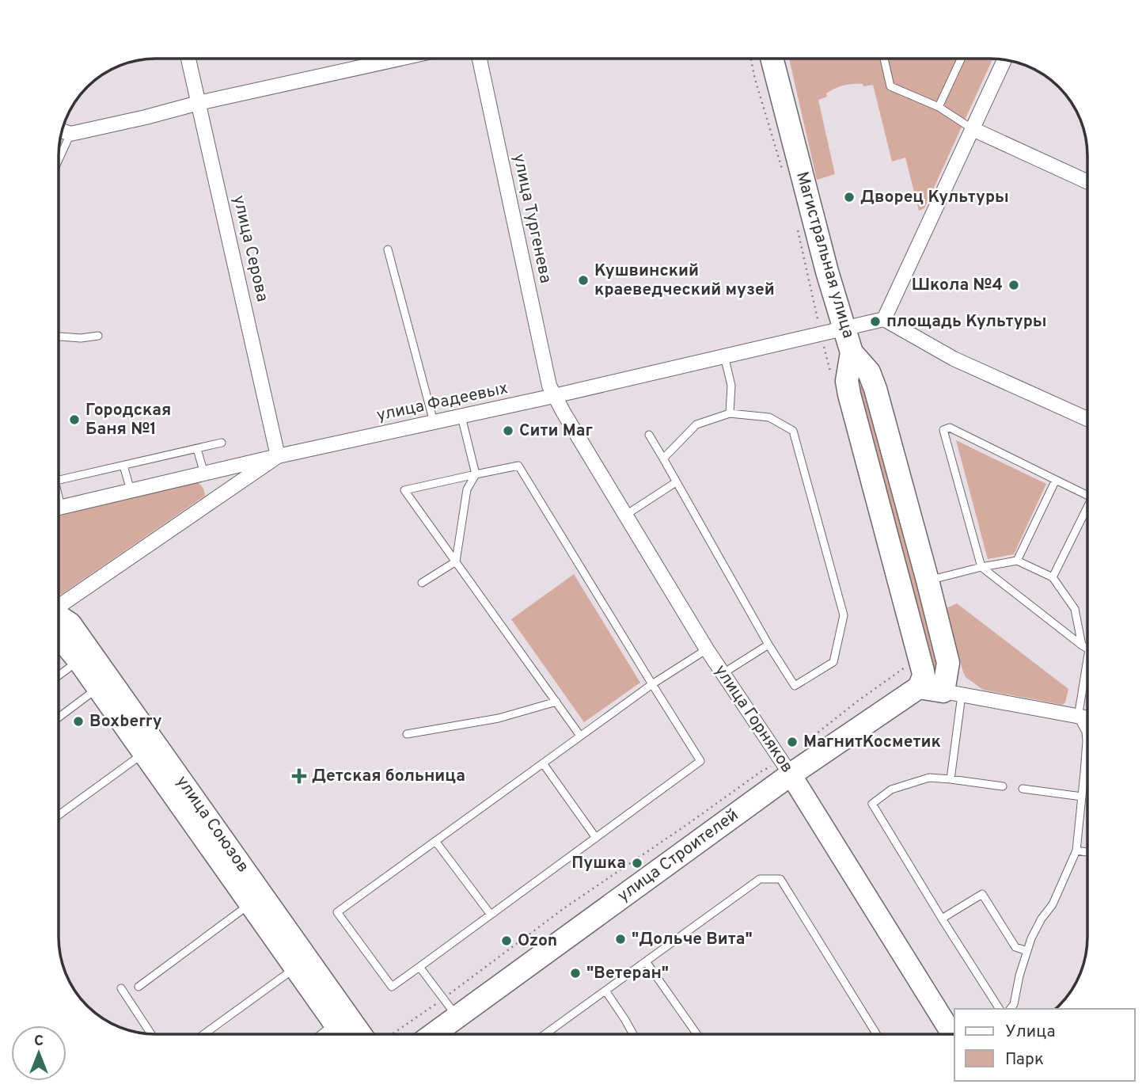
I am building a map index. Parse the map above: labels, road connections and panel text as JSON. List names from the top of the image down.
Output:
{
  "streets": {
    "main road": ["Магистральная улица", "улица Строителей"],
    "street": [
      "улица Тургенева",
      "улица Серова",
      "улица Фадеевых",
      "улица Горняков",
      "улица Союзов"
    ]
  },
  "crossings": [
    ["улица Тургенева", "улица Фадеевых"],
    ["улица Тургенева", "улица Горняков"],
    ["улица Серова", "улица Фадеевых"],
    ["Магистральная улица", "улица Фадеевых"],
    ["Магистральная улица", "улица Строителей"],
    ["улица Фадеевых", "улица Горняков"],
    ["улица Горняков", "улица Строителей"]
  ],
  "places": {
    "other": [
      "Дворец Культуры",
      "Кушвинский краеведческий музей",
      "Школа №4",
      "площадь Культуры",
      "Городская Баня №1",
      "Сити Маг",
      "Boxberry",
      "МагнитКосметик",
      "Пушка",
      "\"Дольче Вита\"",
      "Ozon",
      "\"Ветеран\""
    ],
    "health": ["Детская больница"]
  },
  "legend": ["Улица", "Парк"],
  "north": "top"
}
